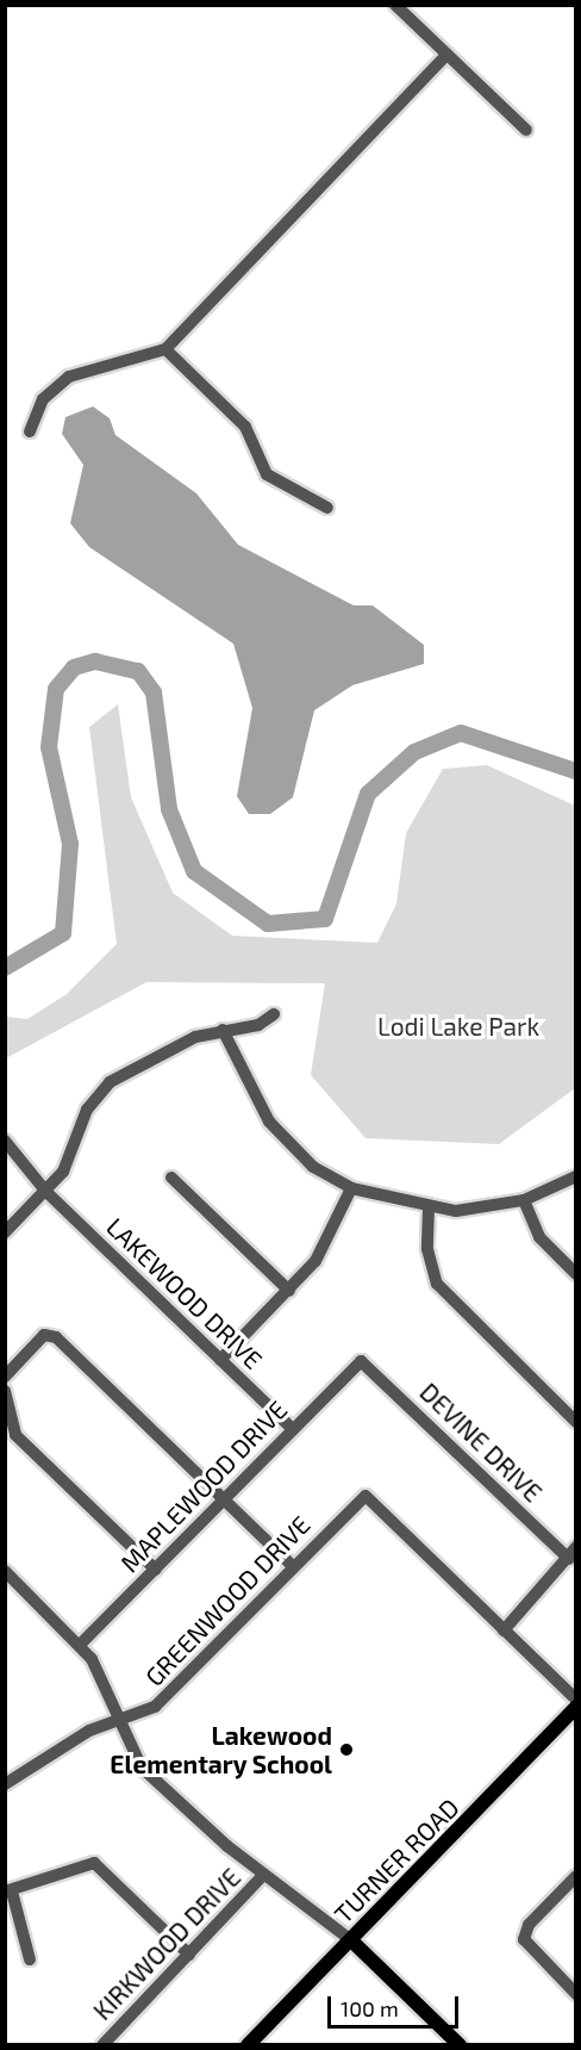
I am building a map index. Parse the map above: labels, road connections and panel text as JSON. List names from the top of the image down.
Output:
{
  "streets": {
    "main road": ["TURNER ROAD"],
    "street": [
      "LAKEWOOD DRIVE",
      "DEVINE DRIVE",
      "MAPLEWOOD DRIVE",
      "GREENWOOD DRIVE",
      "KIRKWOOD DRIVE"
    ]
  },
  "crossings": [
    ["LAKEWOOD DRIVE", "MAPLEWOOD DRIVE"],
    ["DEVINE DRIVE", "MAPLEWOOD DRIVE"]
  ],
  "parks": ["Lodi Lake Park"],
  "places": ["Lakewood Elementary School"],
  "scale_bar": "100 m"
}
